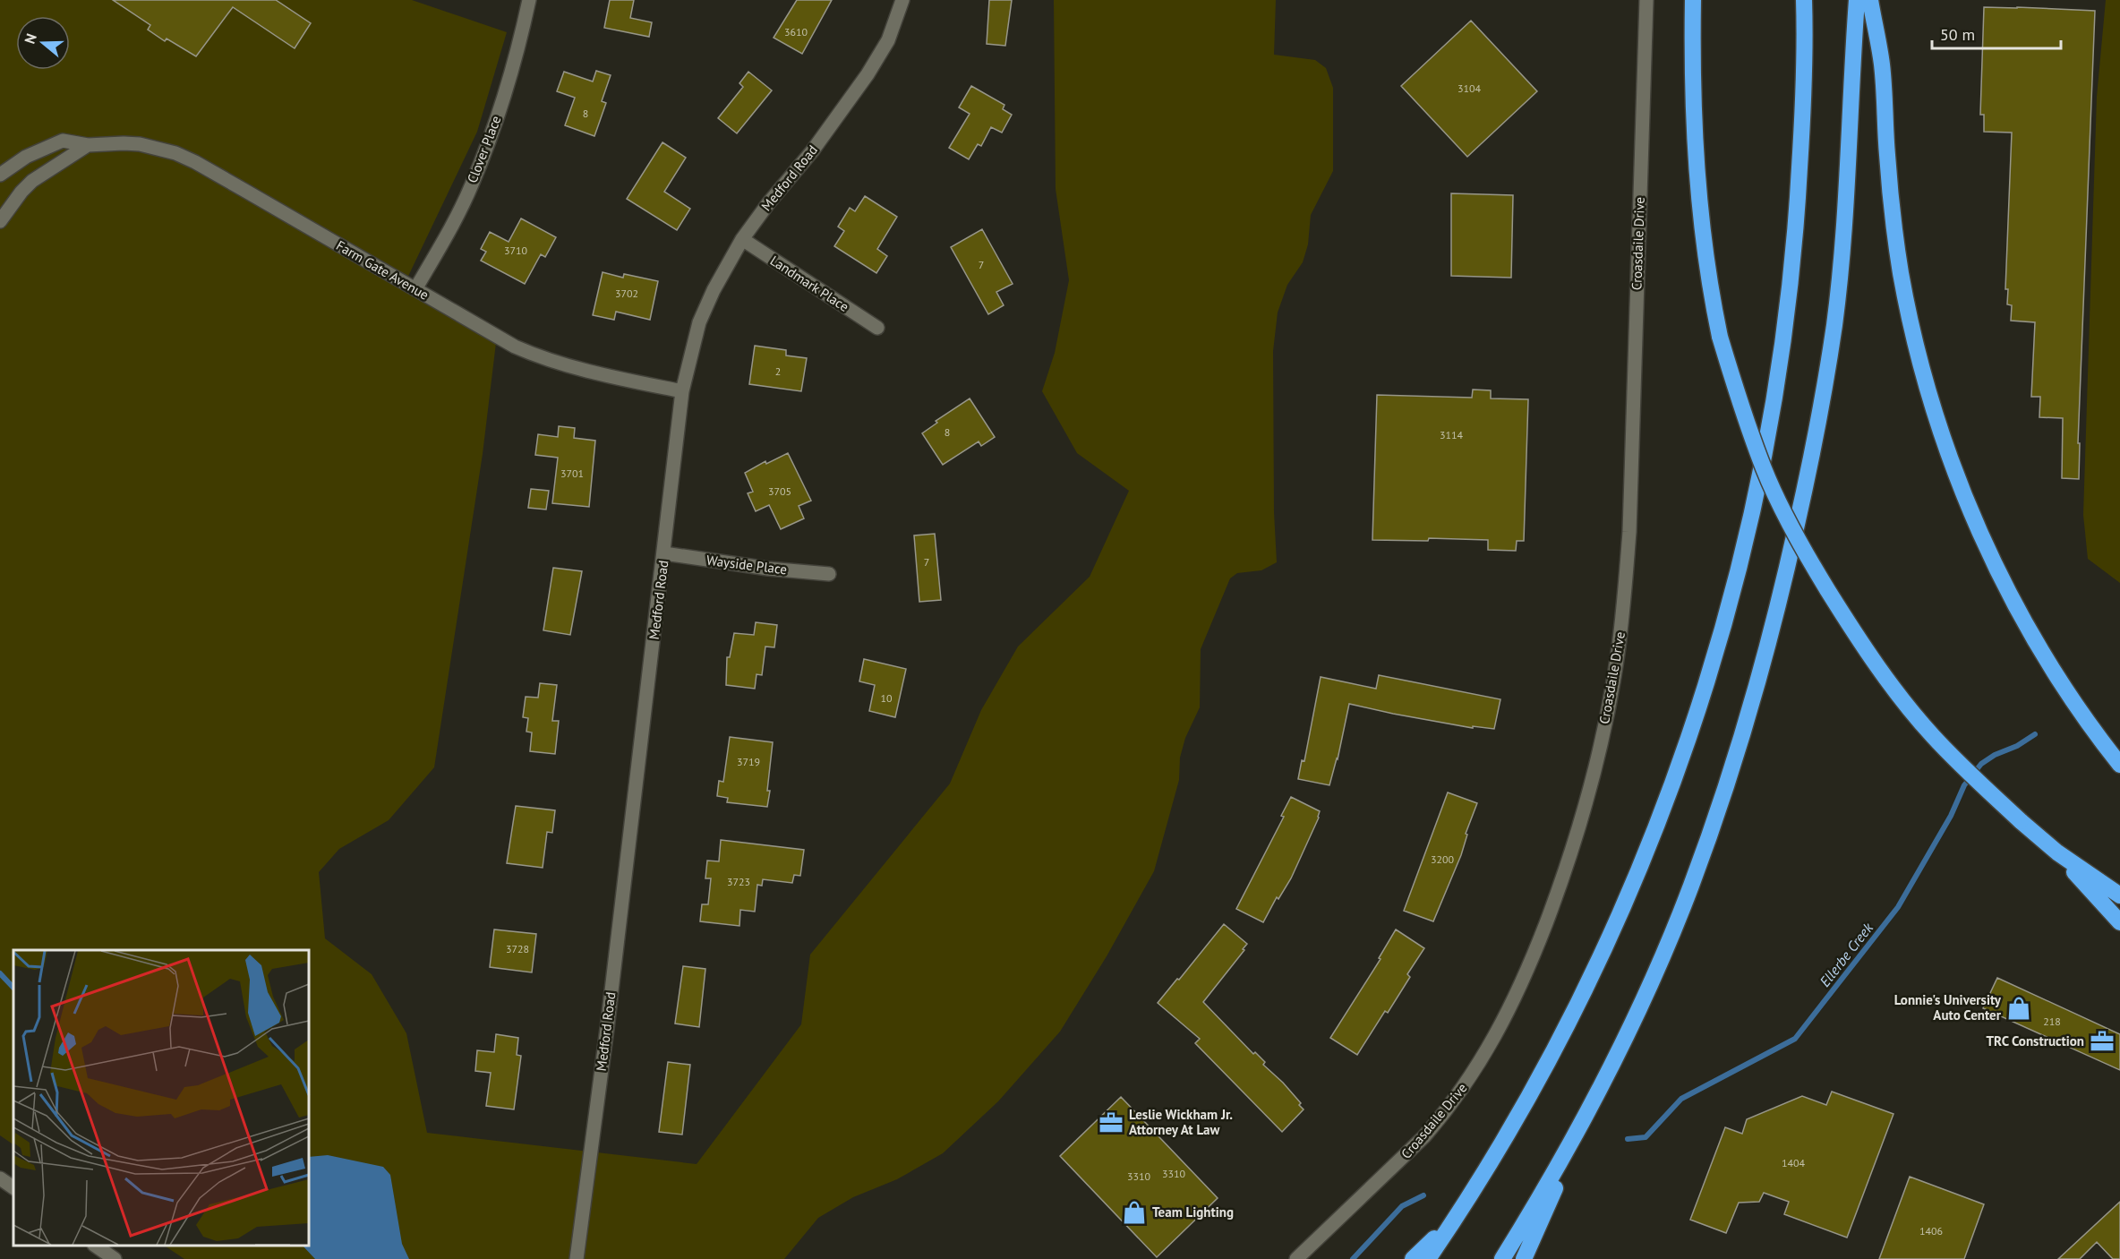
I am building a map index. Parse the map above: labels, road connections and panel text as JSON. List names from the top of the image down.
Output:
{
  "streets": {
    "street": [
      "Clover Place",
      "Medford Road",
      "Croasdaile Drive",
      "Farm Gate Avenue",
      "Landmark Place",
      "Wayside Place"
    ]
  },
  "crossings": [
    ["Clover Place", "Farm Gate Avenue"],
    ["Medford Road", "Farm Gate Avenue"],
    ["Medford Road", "Landmark Place"],
    ["Medford Road", "Wayside Place"]
  ],
  "water": ["Ellerbe Creek"],
  "places": {
    "shop": ["Lonnie's University Auto Center", "Team Lighting"],
    "office": ["TRC Construction", "Leslie Wickham Jr. Attorney At Law"]
  },
  "house_numbers": [
    "3610",
    "3104",
    "8",
    "3710",
    "7",
    "3702",
    "2",
    "8",
    "3114",
    "3701",
    "3705",
    "7",
    "10",
    "3719",
    "3200",
    "3723",
    "3728",
    "218",
    "1404",
    "3310",
    "3310",
    "1406"
  ],
  "scale_bar": "50 m",
  "north": "left"
}
